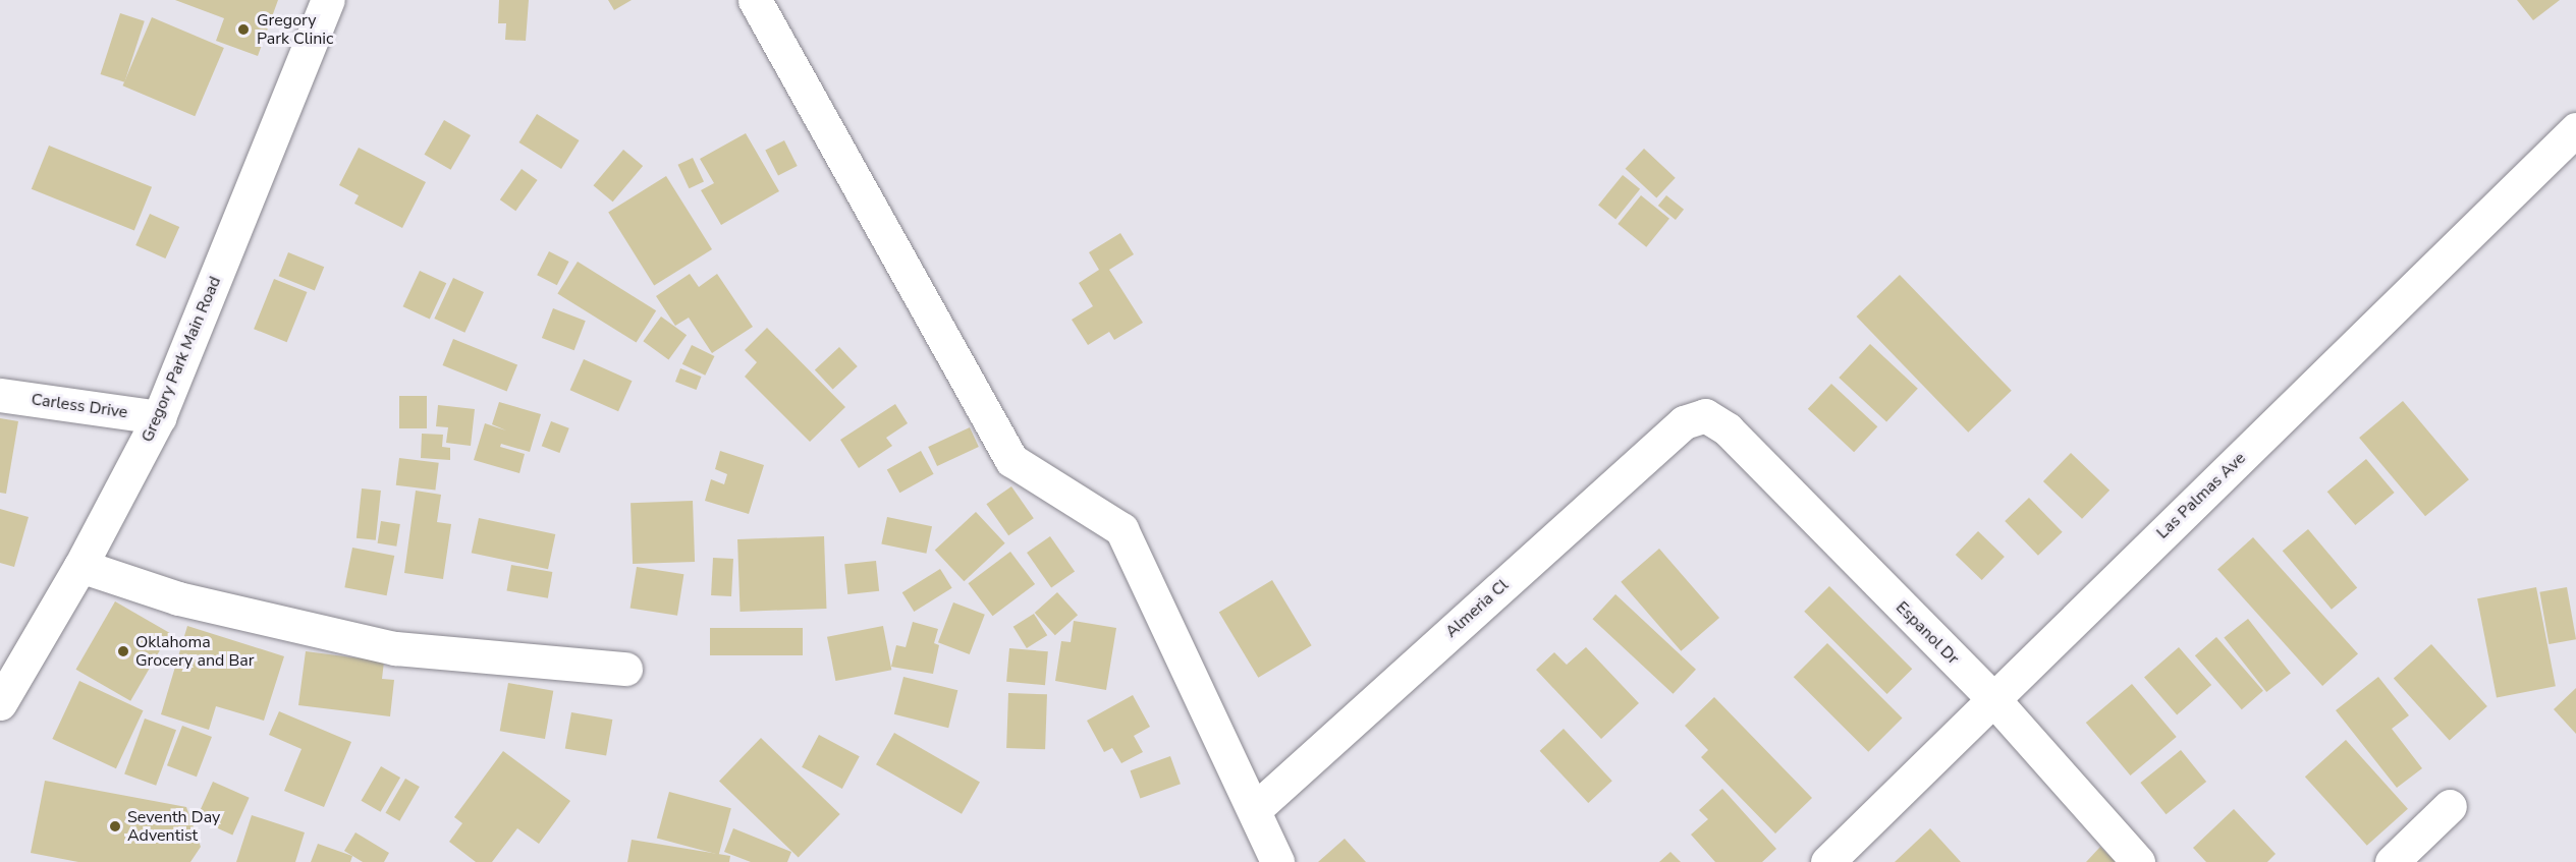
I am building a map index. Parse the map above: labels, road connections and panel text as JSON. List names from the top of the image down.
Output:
{
  "streets": {
    "street": [
      "Gregory Park Main Road",
      "Carless Drive",
      "Las Palmas Ave",
      "Almeria Cl",
      "Espanol Dr"
    ]
  },
  "crossings": [
    ["Gregory Park Main Road", "Carless Drive"],
    ["Las Palmas Ave", "Espanol Dr"],
    ["Almeria Cl", "Espanol Dr"]
  ],
  "places": ["Gregory Park Clinic", "Oklahoma Grocery and Bar", "Seventh Day Adventist"]
}
